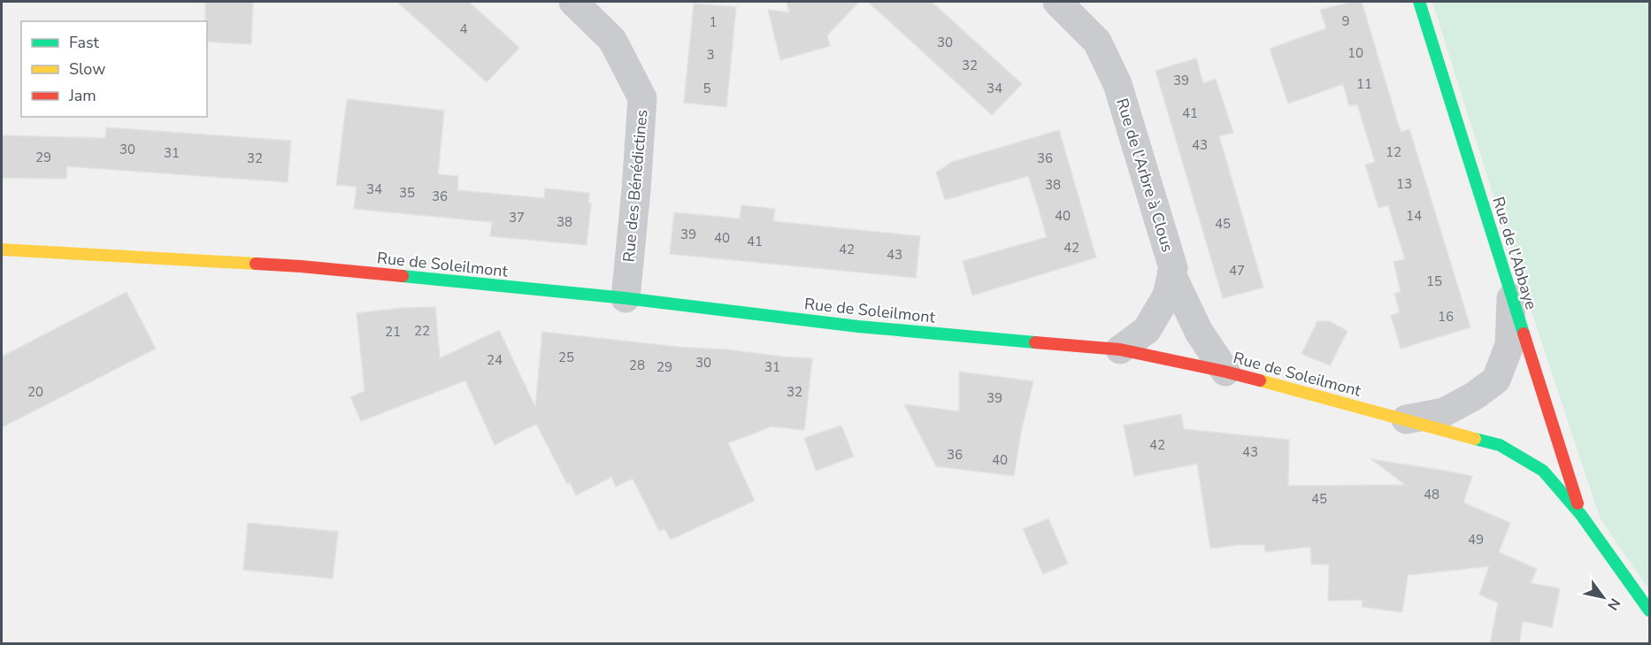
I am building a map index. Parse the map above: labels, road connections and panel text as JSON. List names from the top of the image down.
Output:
{
  "streets": {
    "street": [
      "Rue de l'Arbre à Clous",
      "Rue des Bénédictines",
      "Rue de l'Abbaye",
      "Rue de Soleilmont"
    ]
  },
  "crossings": [
    ["Rue de l'Arbre à Clous", "Rue de Soleilmont"],
    ["Rue des Bénédictines", "Rue de Soleilmont"],
    ["Rue de l'Abbaye", "Rue de Soleilmont"]
  ],
  "house_numbers": [
    "9",
    "1",
    "4",
    "30",
    "10",
    "3",
    "32",
    "39",
    "11",
    "5",
    "34",
    "41",
    "43",
    "30",
    "12",
    "31",
    "29",
    "32",
    "36",
    "13",
    "38",
    "34",
    "35",
    "36",
    "40",
    "14",
    "37",
    "38",
    "45",
    "39",
    "40",
    "41",
    "42",
    "42",
    "43",
    "47",
    "15",
    "16",
    "22",
    "21",
    "25",
    "24",
    "30",
    "28",
    "29",
    "31",
    "20",
    "32",
    "39",
    "42",
    "43",
    "36",
    "40",
    "48",
    "45",
    "49"
  ],
  "legend": ["Fast", "Slow", "Jam"],
  "north": "bottom right"
}
